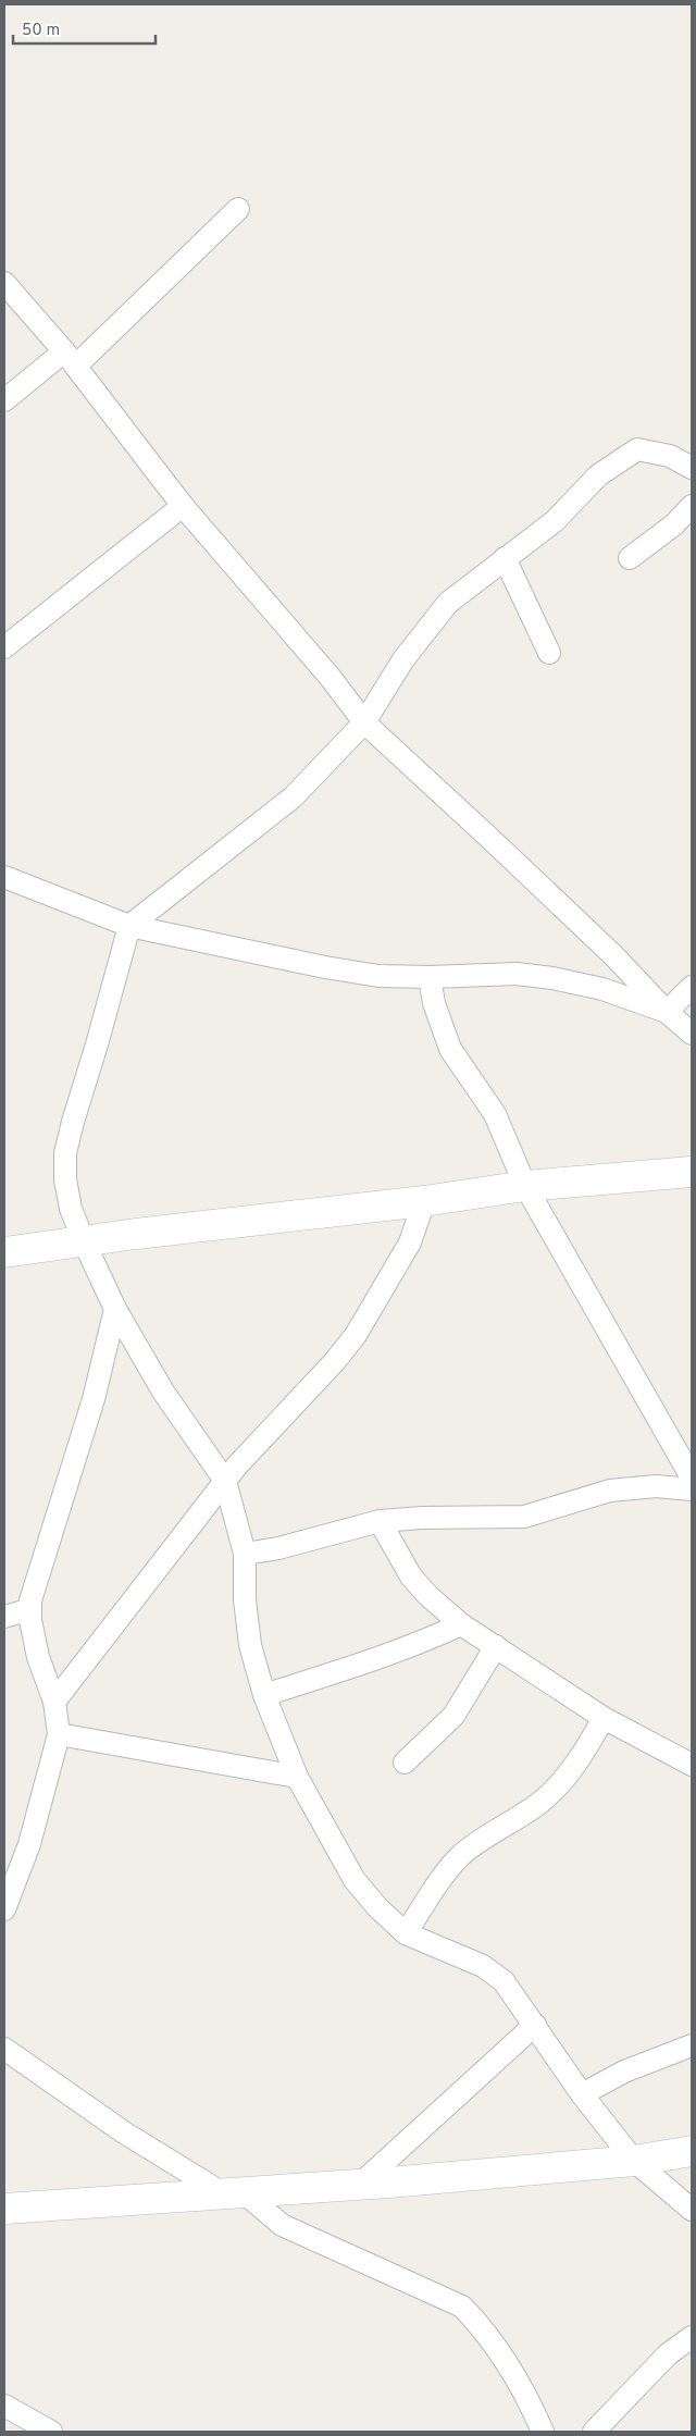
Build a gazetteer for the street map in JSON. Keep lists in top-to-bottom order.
{
  "scale_bar": "50 m"
}
